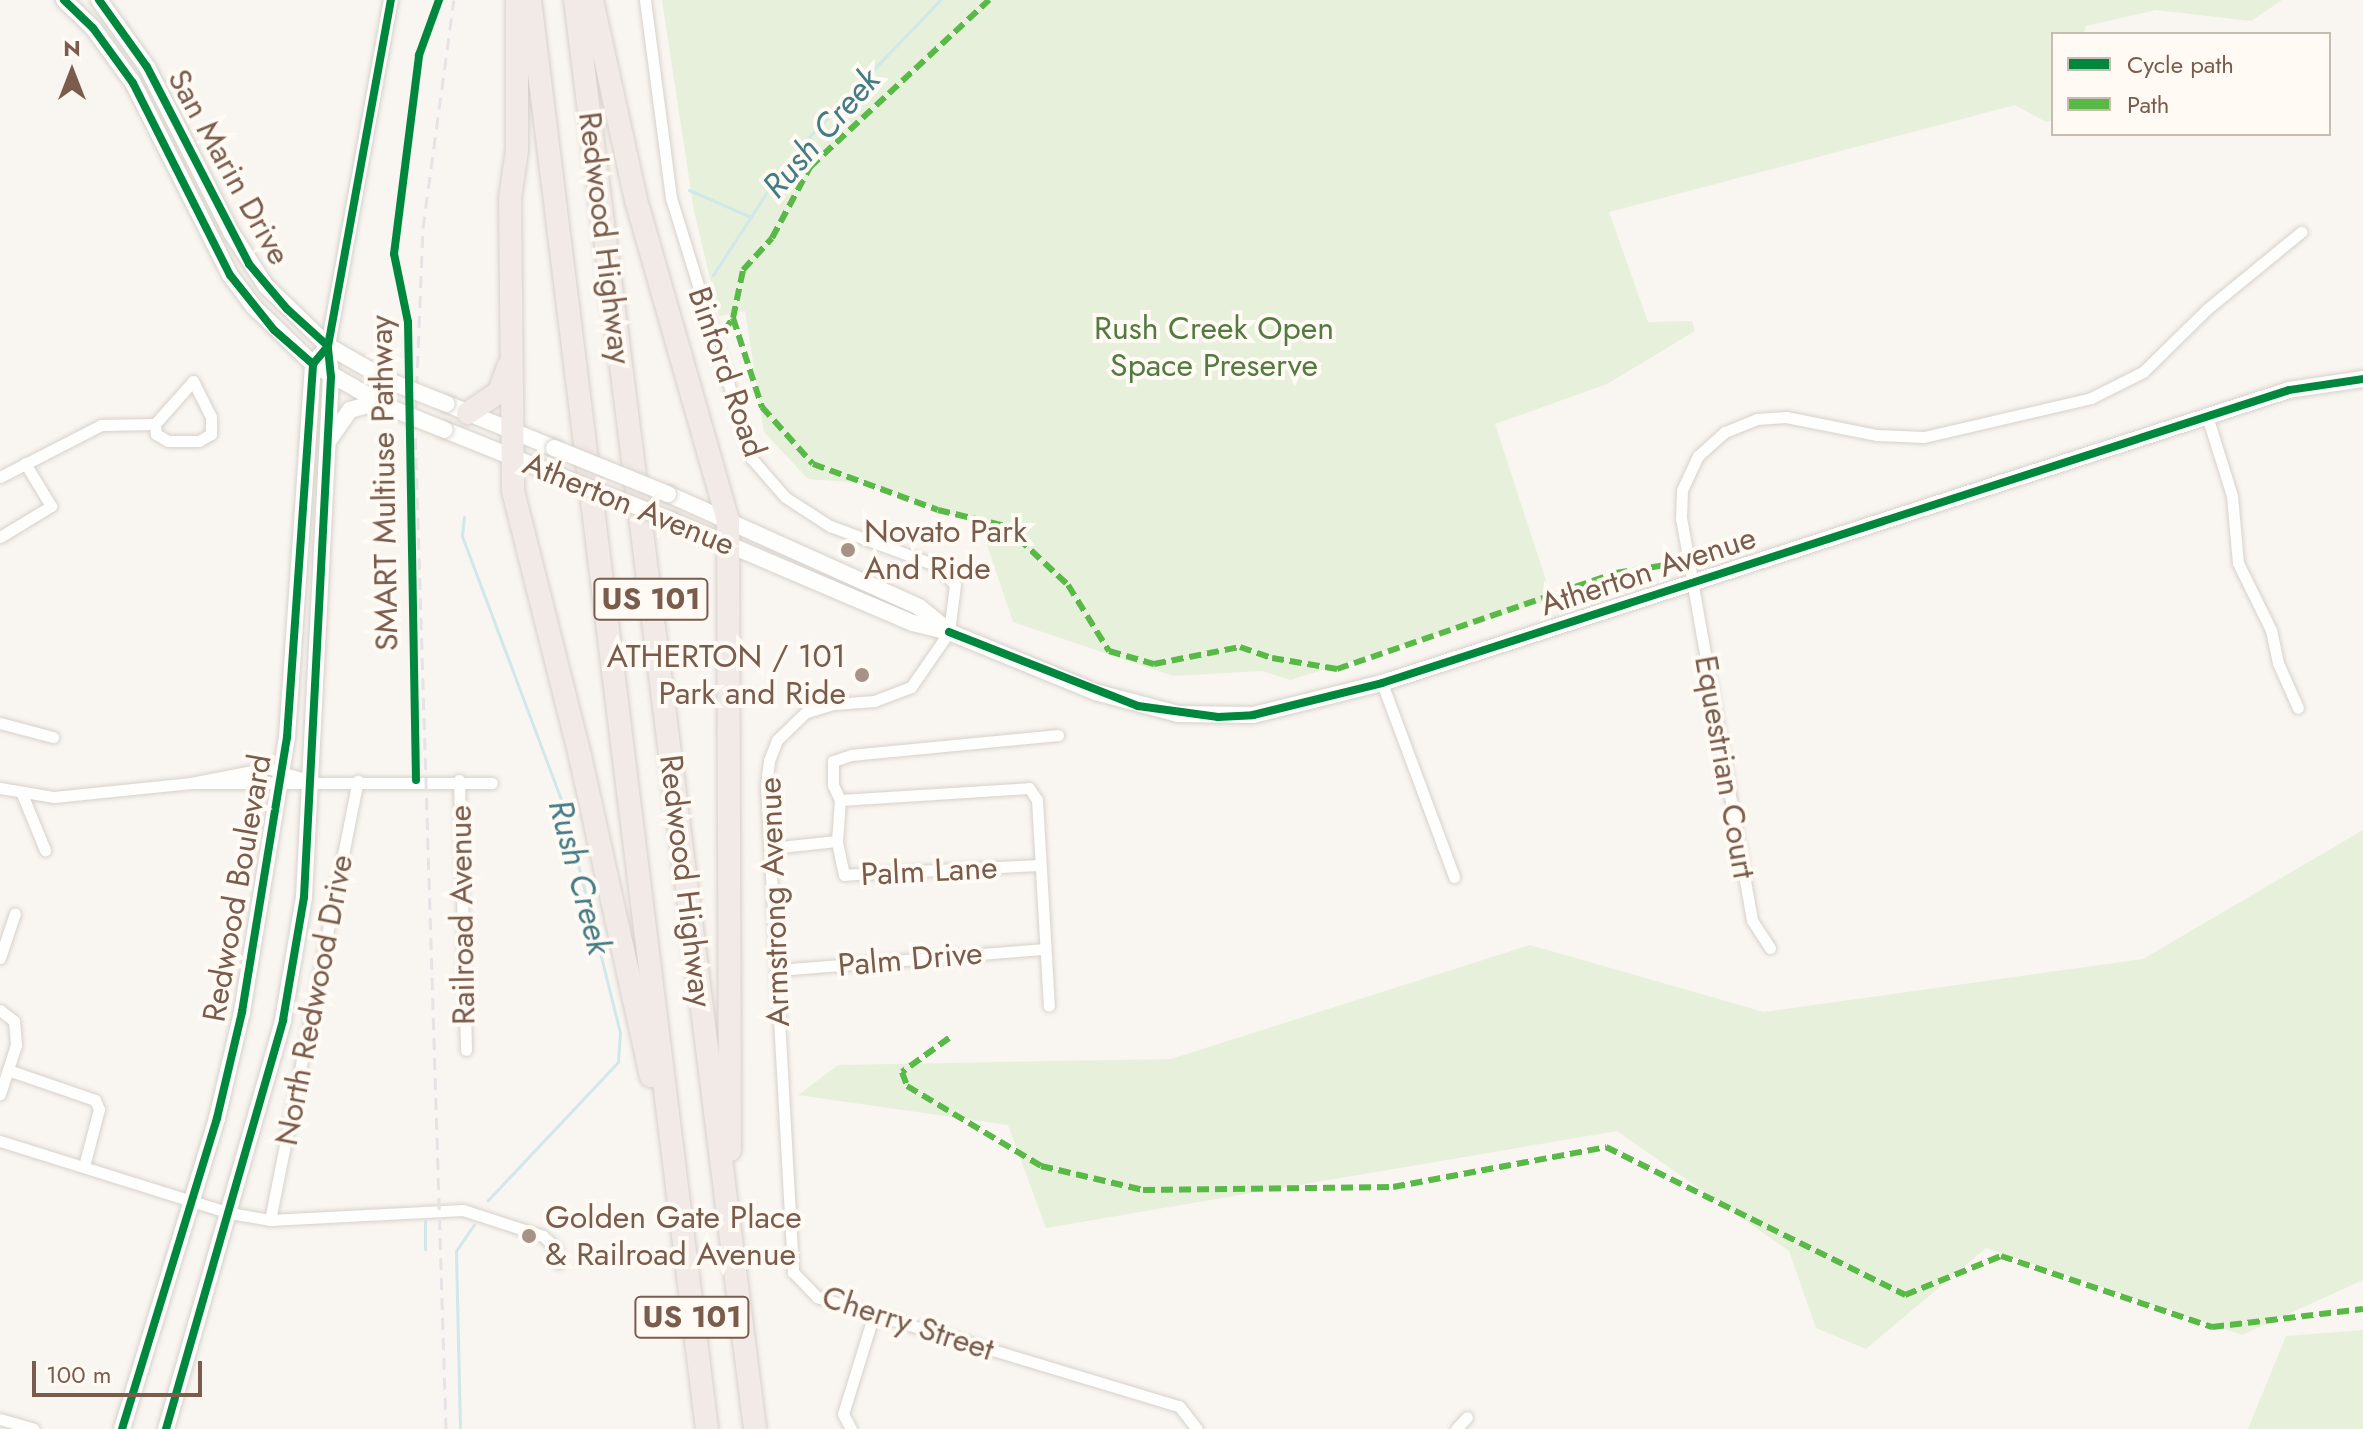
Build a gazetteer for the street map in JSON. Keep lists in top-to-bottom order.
{
  "streets": {
    "highway": ["Redwood Highway", "US 101"],
    "main road": ["San Marin Drive", "Atherton Avenue", "Redwood Boulevard"],
    "street": [
      "Binford Road",
      "Equestrian Court",
      "Palm Lane",
      "Armstrong Avenue",
      "Railroad Avenue",
      "Palm Drive",
      "North Redwood Drive",
      "Cherry Street"
    ],
    "cycle path": ["SMART Multiuse Pathway"]
  },
  "crossings": [
    ["San Marin Drive", "Atherton Avenue"],
    ["San Marin Drive", "Redwood Boulevard"],
    ["Binford Road", "Atherton Avenue"],
    ["Binford Road", "Armstrong Avenue"],
    ["Atherton Avenue", "Equestrian Court"],
    ["Atherton Avenue", "Redwood Boulevard"],
    ["Atherton Avenue", "Armstrong Avenue"],
    ["Armstrong Avenue", "Palm Drive"],
    ["Armstrong Avenue", "Cherry Street"]
  ],
  "water": ["Rush Creek"],
  "parks": ["Rush Creek Open Space Preserve"],
  "places": ["Novato Park And Ride", "ATHERTON / 101 Park and Ride", "Golden Gate Place & Railroad Avenue"],
  "legend": ["Cycle path", "Path"],
  "scale_bar": "100 m",
  "north": "top"
}
